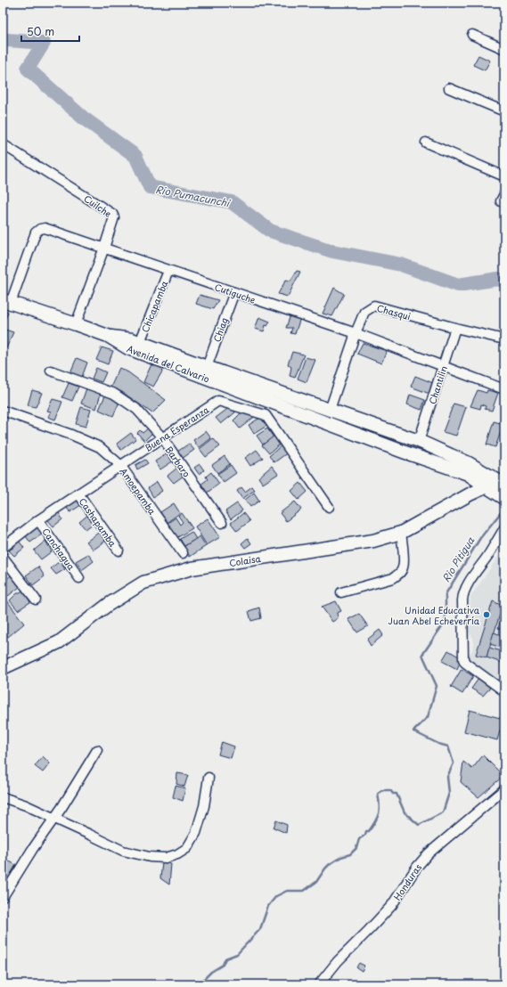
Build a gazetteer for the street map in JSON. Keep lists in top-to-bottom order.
{
  "streets": {
    "street": [
      "Cuilche",
      "Cutiguche",
      "Chicapamba",
      "Chasqui",
      "Chiag",
      "Avenida del Calvario",
      "Chantilin",
      "Buena Esperanza",
      "Barbaro",
      "Amoepamba",
      "Cashapamba",
      "Canchagua",
      "Colaisa",
      "Honduras"
    ]
  },
  "crossings": [
    ["Cuilche", "Cutiguche"],
    ["Cutiguche", "Chicapamba"],
    ["Cutiguche", "Chasqui"],
    ["Cutiguche", "Chiag"],
    ["Cutiguche", "Chantilin"],
    ["Chicapamba", "Avenida del Calvario"],
    ["Chasqui", "Avenida del Calvario"],
    ["Chasqui", "Chantilin"],
    ["Chiag", "Avenida del Calvario"],
    ["Avenida del Calvario", "Chantilin"],
    ["Avenida del Calvario", "Colaisa"],
    ["Buena Esperanza", "Barbaro"],
    ["Buena Esperanza", "Amoepamba"],
    ["Buena Esperanza", "Cashapamba"],
    ["Buena Esperanza", "Canchagua"]
  ],
  "water": ["Rio Pumacunchi", "Rio Pitigua"],
  "places": ["Unidad Educativa Juan Abel Echeverría"],
  "scale_bar": "50 m"
}
